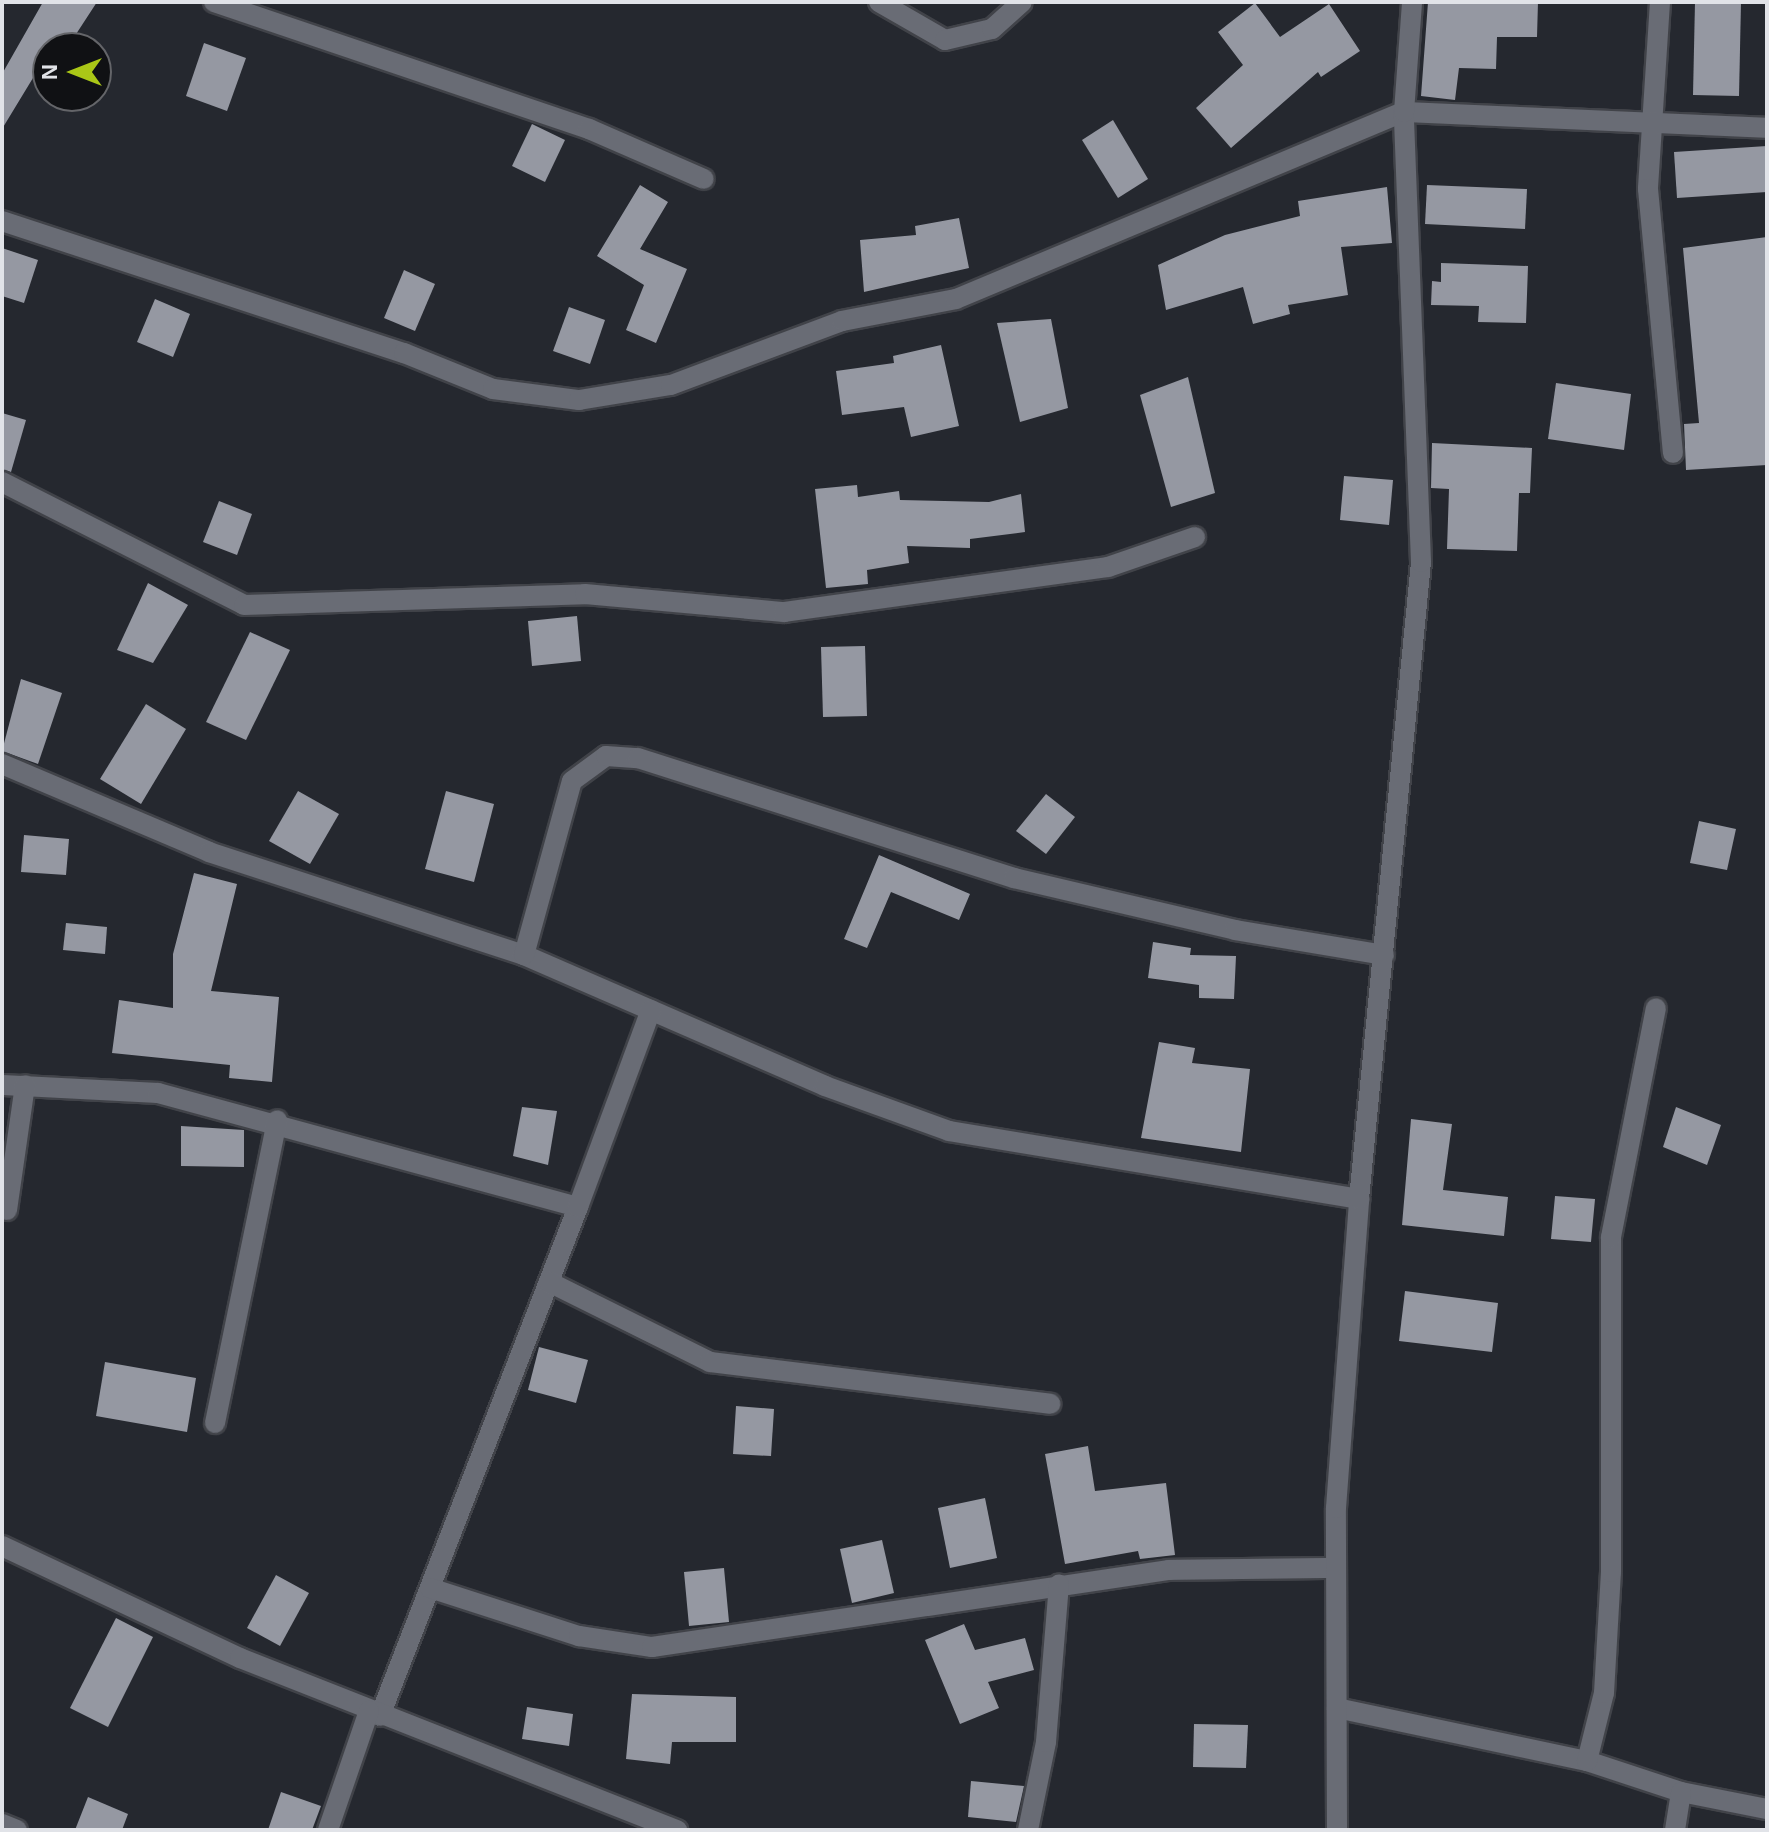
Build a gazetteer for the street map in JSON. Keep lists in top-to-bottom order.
{
  "north": "left"
}
